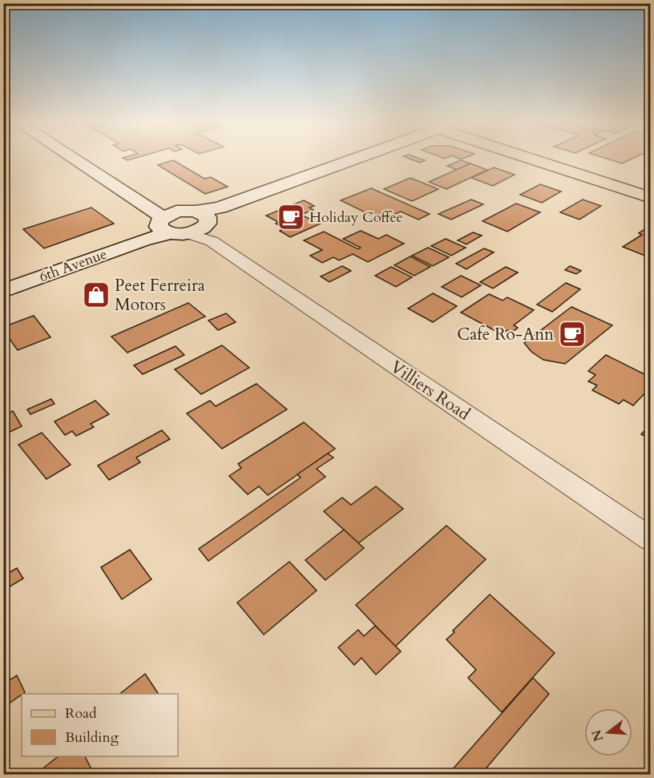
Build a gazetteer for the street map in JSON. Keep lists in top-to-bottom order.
{
  "streets": {
    "street": ["6th Avenue", "Villiers Road"]
  },
  "crossings": [
    ["6th Avenue", "Villiers Road"]
  ],
  "places": {
    "cafe": ["Holiday Coffee", "Cafe Ro-Ann"],
    "shop": ["Peet Ferreira Motors"]
  },
  "legend": ["Road", "Building"],
  "north": "left"
}
